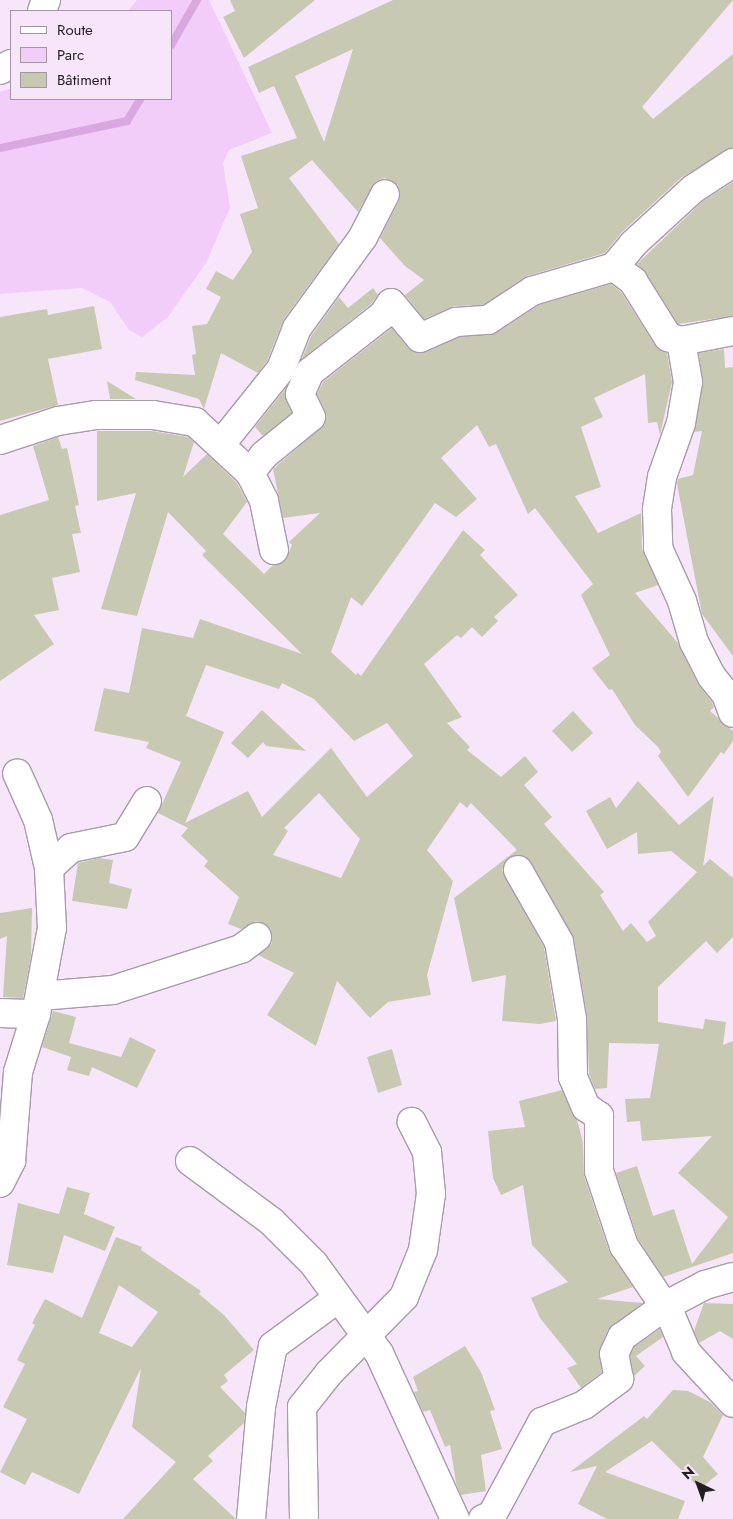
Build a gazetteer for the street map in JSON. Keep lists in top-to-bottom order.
{
  "legend": ["Route", "Parc", "Bâtiment"],
  "north": "top left"
}
